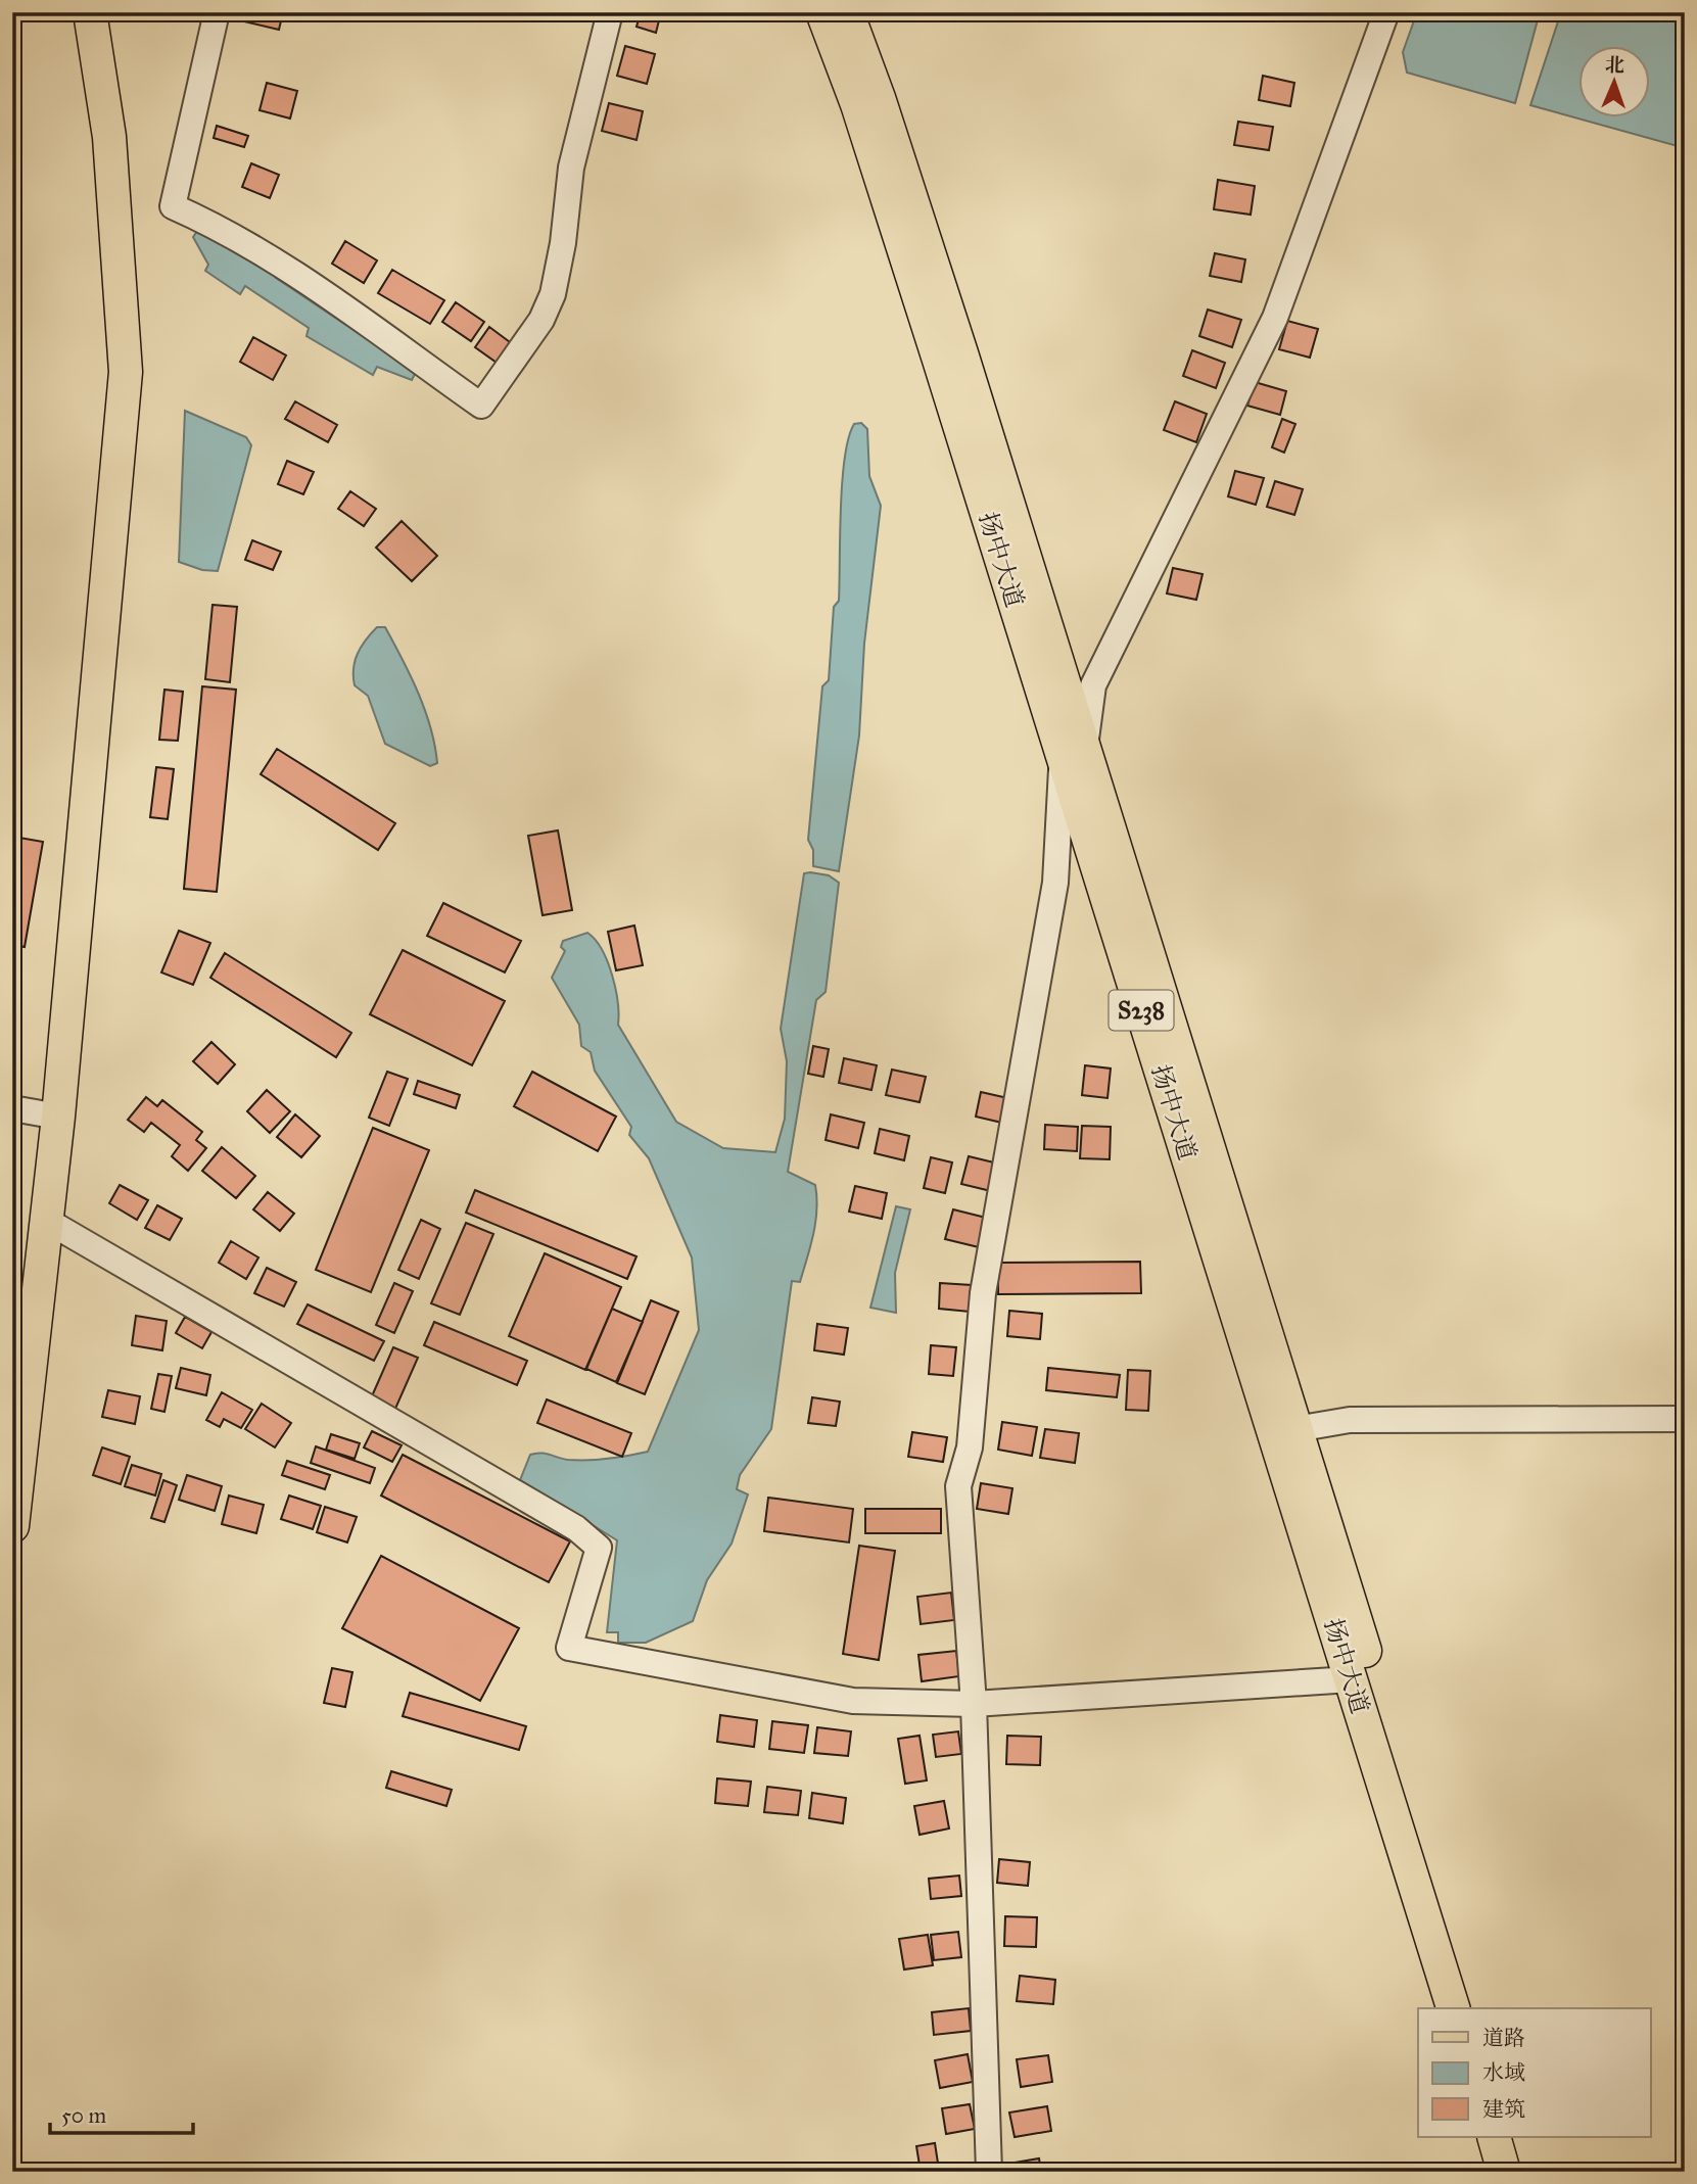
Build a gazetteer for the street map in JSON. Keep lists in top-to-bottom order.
{
  "streets": {
    "main road": ["扬中大道", "S238"]
  },
  "legend": ["道路", "水域", "建筑"],
  "scale_bar": "50 m",
  "north": "top"
}
